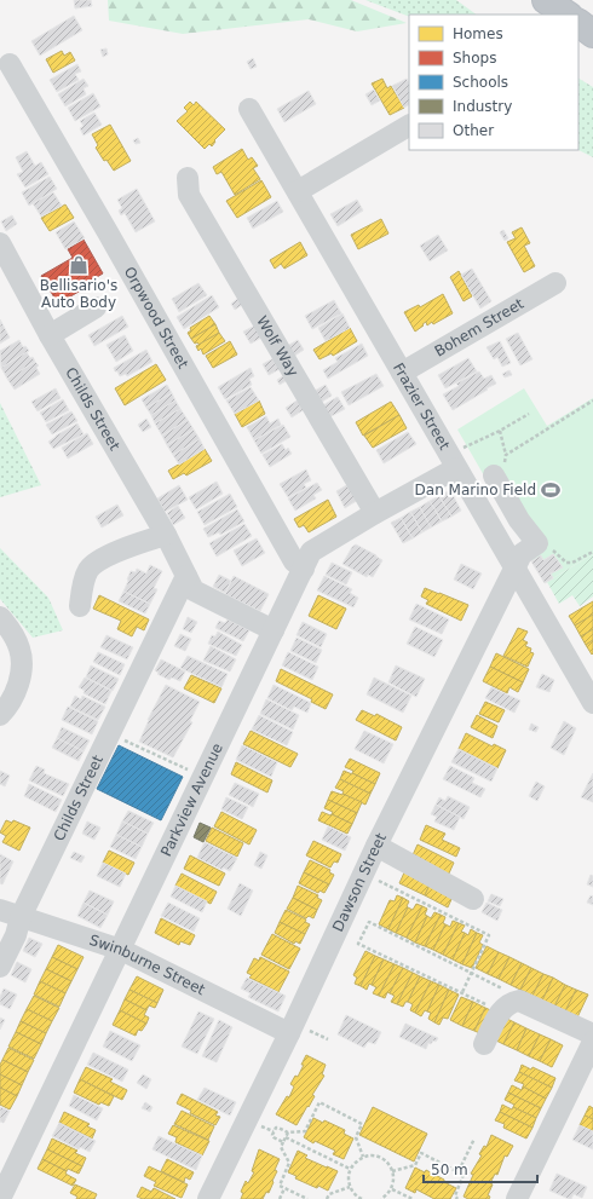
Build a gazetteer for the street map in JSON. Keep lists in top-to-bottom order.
{
  "streets": {
    "street": [
      "Orpwood Street",
      "Bohem Street",
      "Wolf Way",
      "Frazier Street",
      "Childs Street",
      "Parkview Avenue",
      "Dawson Street",
      "Swinburne Street"
    ]
  },
  "crossings": [
    ["Orpwood Street", "Parkview Avenue"],
    ["Bohem Street", "Frazier Street"],
    ["Wolf Way", "Parkview Avenue"],
    ["Frazier Street", "Parkview Avenue"],
    ["Frazier Street", "Dawson Street"],
    ["Childs Street", "Parkview Avenue"],
    ["Childs Street", "Swinburne Street"],
    ["Parkview Avenue", "Swinburne Street"],
    ["Dawson Street", "Swinburne Street"]
  ],
  "places": {
    "shop": ["Bellisario's Auto Body"],
    "sports": ["Dan Marino Field"]
  },
  "legend": [
    "Homes",
    "Shops",
    "Schools",
    "Industry",
    "Other"
  ],
  "scale_bar": "50 m"
}
